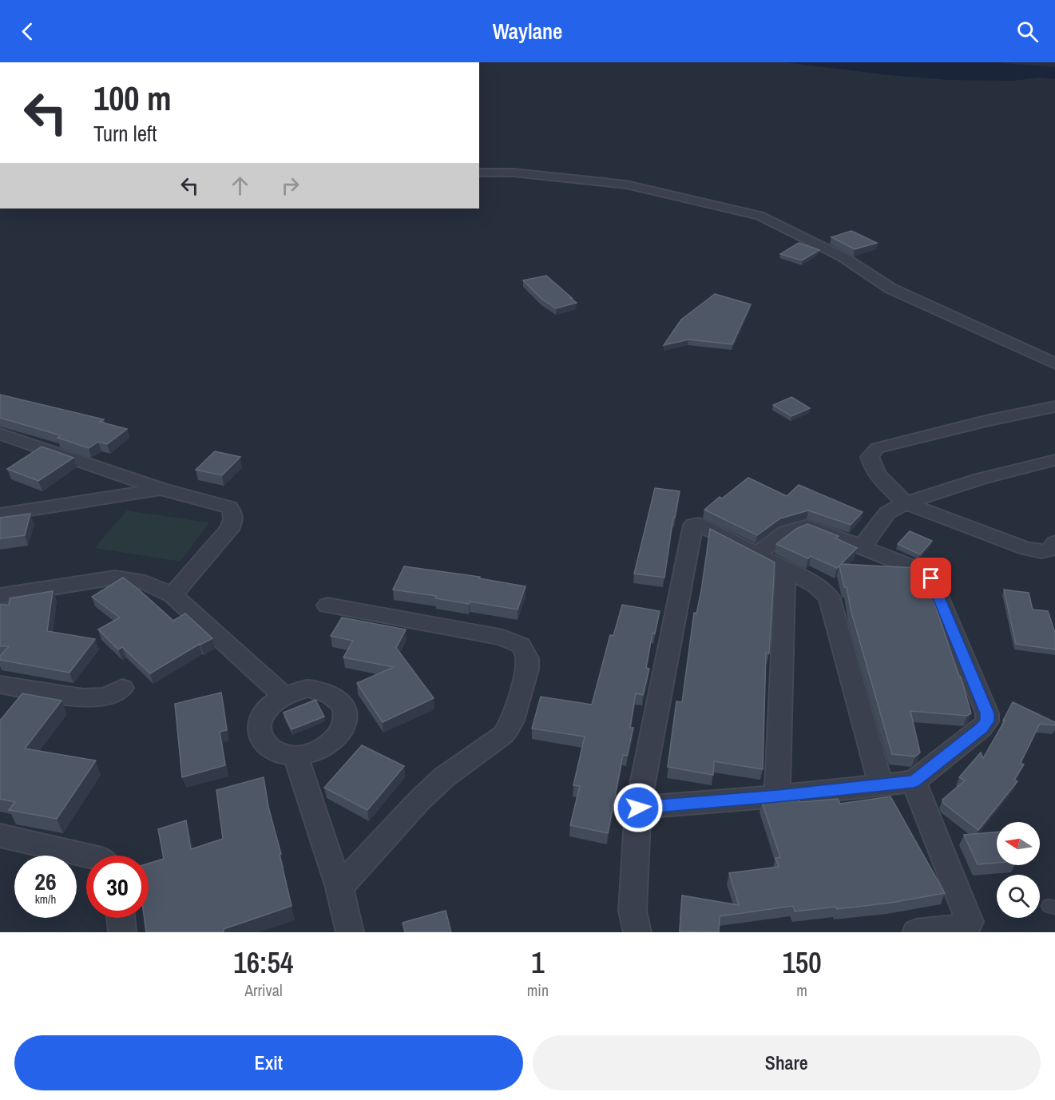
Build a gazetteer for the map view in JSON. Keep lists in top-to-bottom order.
{
  "north": "left",
  "page": {
    "header": "Waylane",
    "turn": ["100 m", "Turn left"],
    "speed": "26 km/h",
    "limit": "30",
    "eta": [
      "16:54",
      "Arrival",
      "1",
      "min",
      "150",
      "m"
    ],
    "buttons": ["Exit", "Share"]
  }
}
